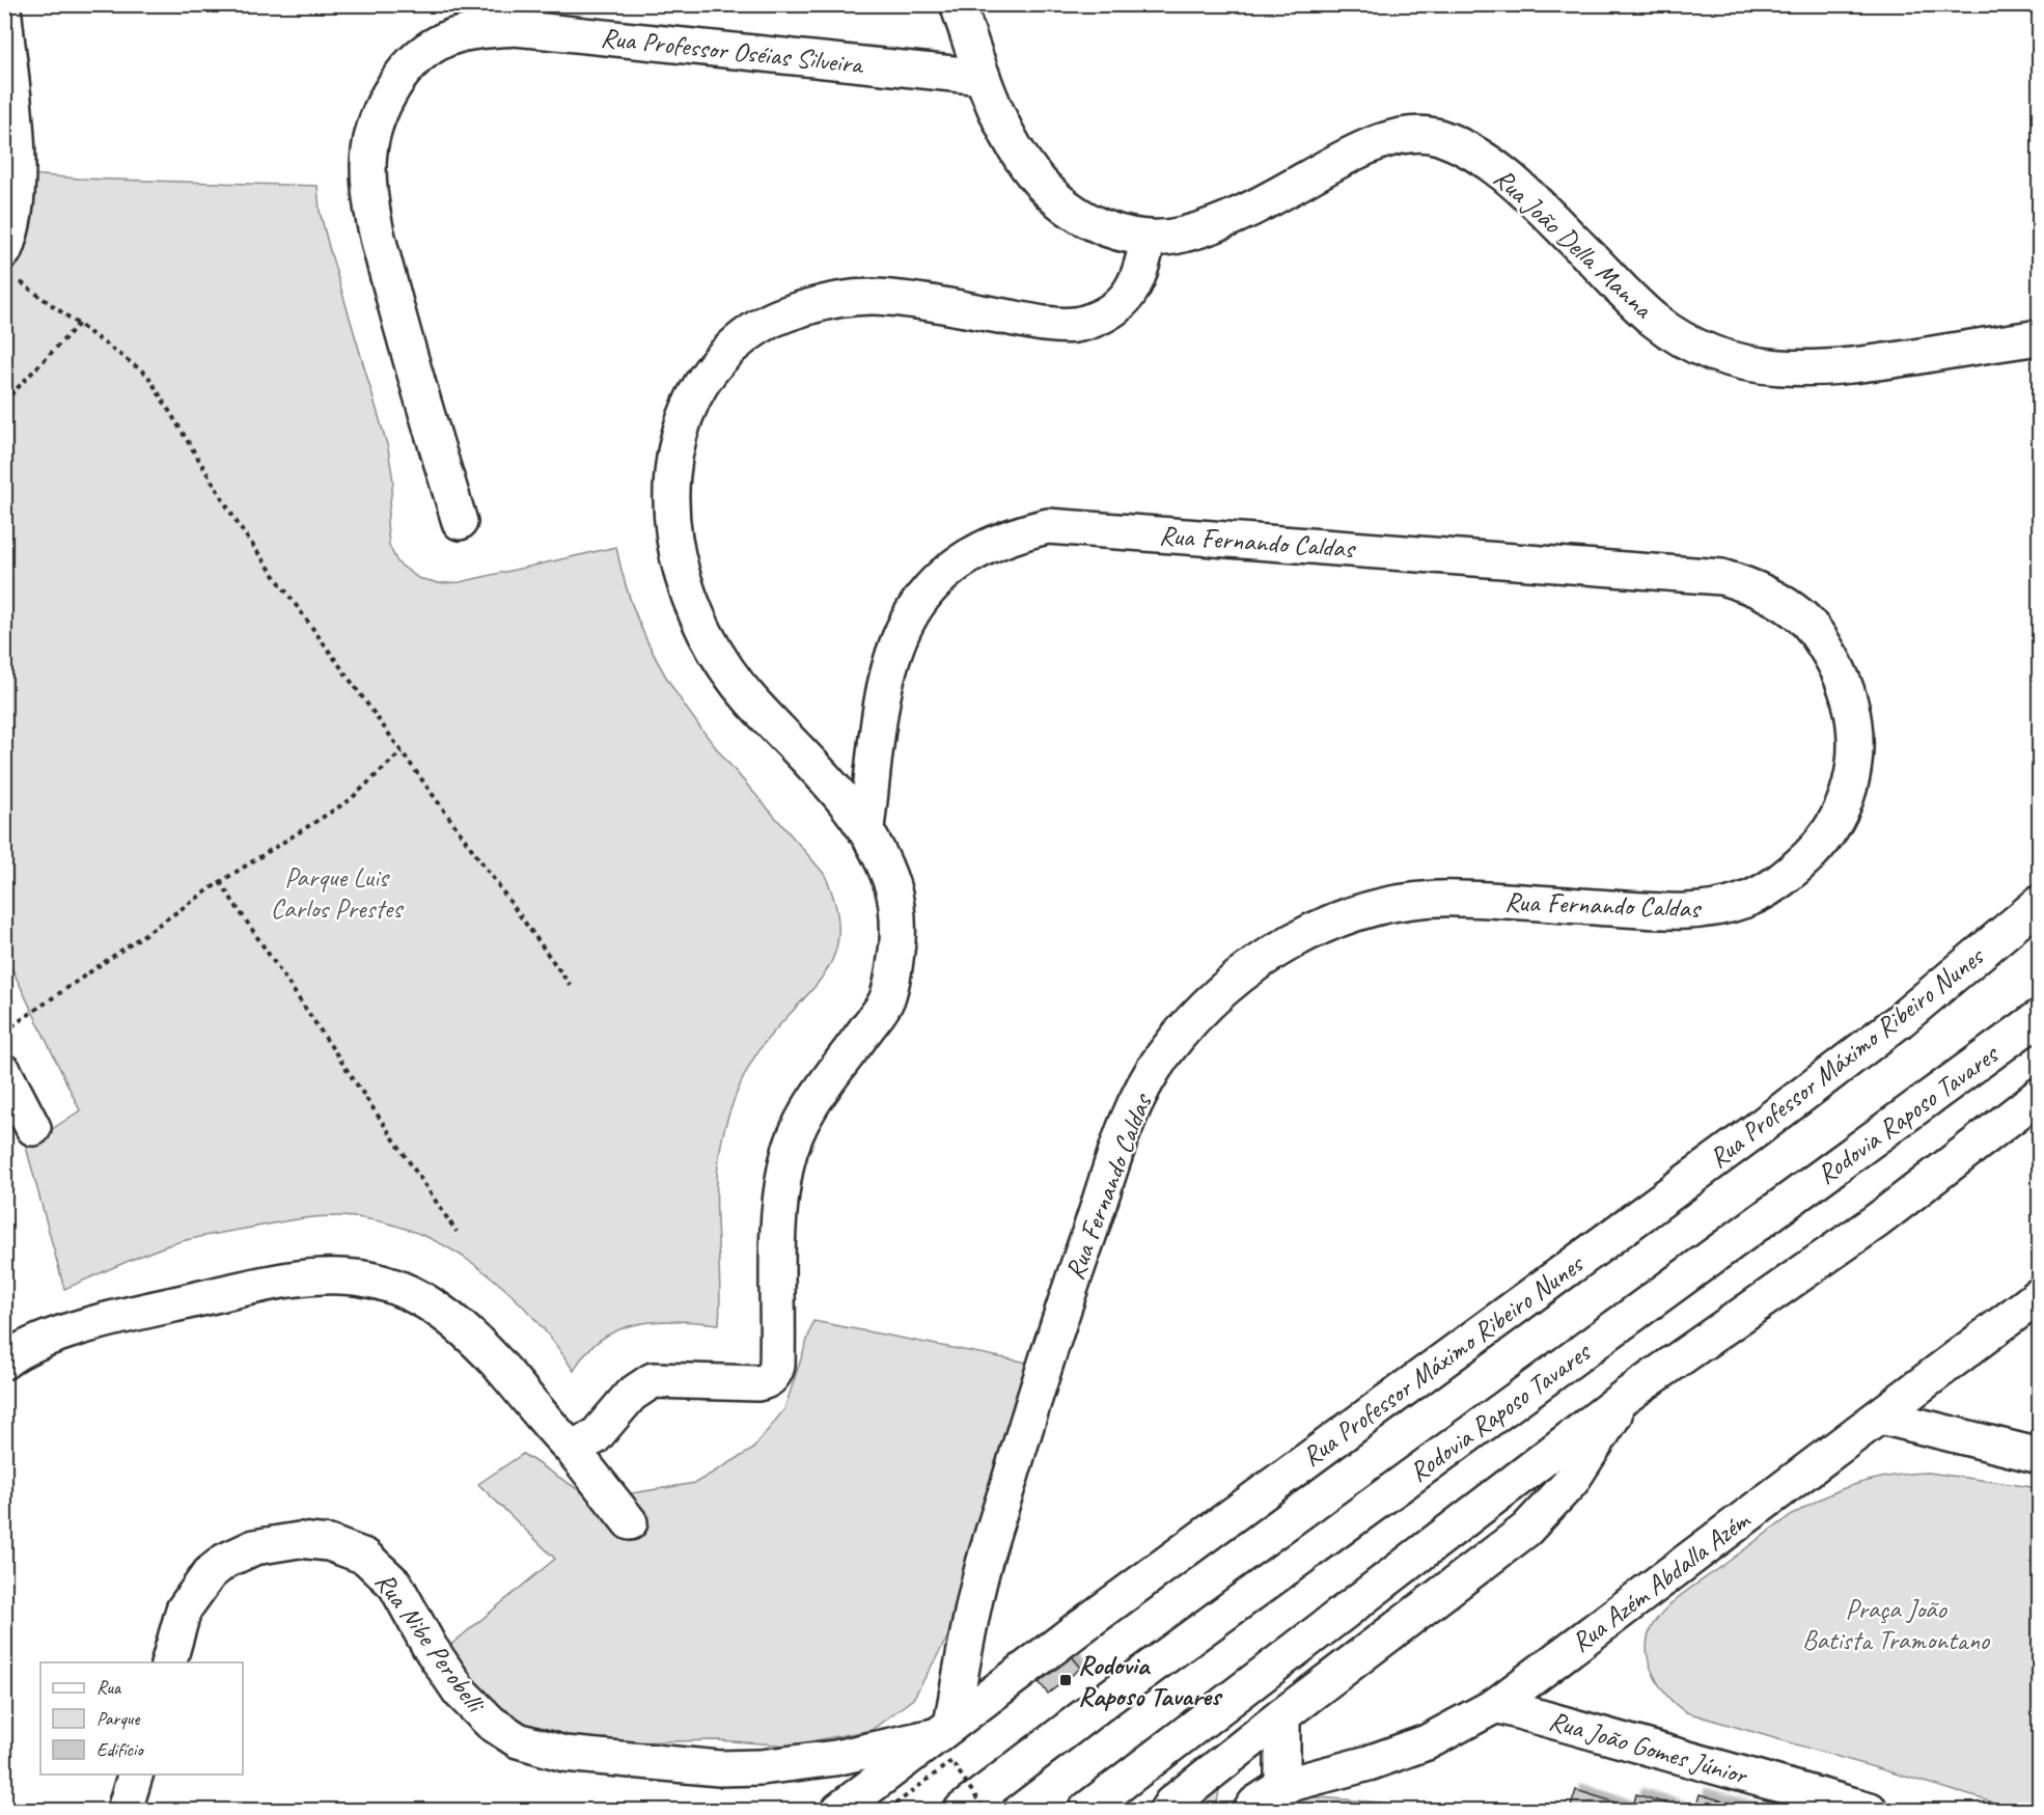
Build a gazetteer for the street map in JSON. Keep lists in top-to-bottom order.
{
  "streets": {
    "main road": [
      "Rua Professor Oséias Silveira",
      "Rua João Della Manna",
      "Rua Fernando Caldas",
      "Rua Professor Máximo Ribeiro Nunes",
      "Rodovia Raposo Tavares",
      "Rua Azém Abdalla Azém",
      "Rua Nibe Perobelli",
      "Rua João Gomes Júnior"
    ]
  },
  "crossings": [
    ["Rua Professor Oséias Silveira", "Rua João Della Manna"],
    ["Rua Fernando Caldas", "Rua Professor Máximo Ribeiro Nunes"],
    ["Rua Fernando Caldas", "Rua Nibe Perobelli"],
    ["Rua Professor Máximo Ribeiro Nunes", "Rua Nibe Perobelli"],
    ["Rua Azém Abdalla Azém", "Rua João Gomes Júnior"]
  ],
  "parks": ["Parque Luis Carlos Prestes", "Praça João Batista Tramontano"],
  "places": {
    "transit": ["Rodovia Raposo Tavares"]
  },
  "legend": ["Rua", "Parque", "Edifício"]
}
